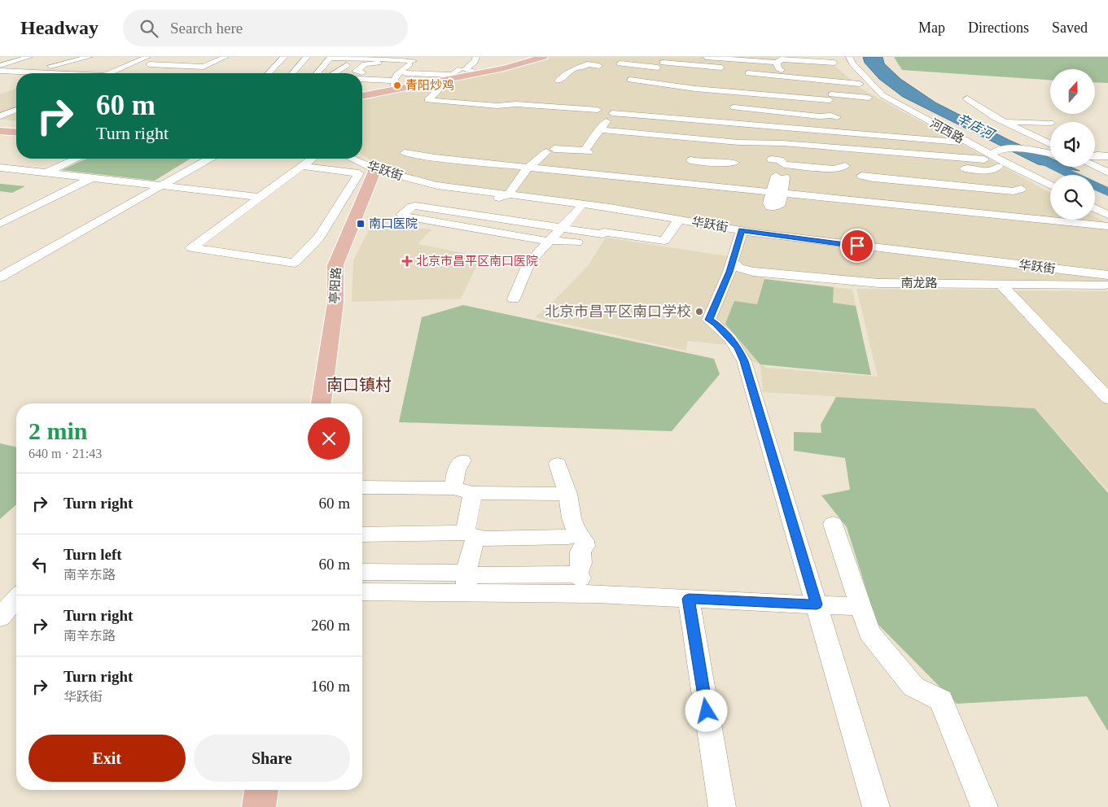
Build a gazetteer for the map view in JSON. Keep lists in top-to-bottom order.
{
  "streets": {
    "main road": ["亭阳路"],
    "street": ["河西路", "华跃街", "南龙路"]
  },
  "crossings": [
    ["华跃街", "亭阳路"]
  ],
  "districts": ["南口镇村"],
  "water": ["辛店河"],
  "places": {
    "other": ["青阳炒鸡", "北京市昌平区南口学校"],
    "transit": ["南口医院"],
    "health": ["北京市昌平区南口医院"]
  },
  "north": "top",
  "page": {
    "header": "Headway",
    "search": "Search here",
    "nav": ["Map", "Directions", "Saved"],
    "turn": ["60 m", "Turn right"],
    "heading": ["2 min", "640 m · 21:43"],
    "list": [
      {
        "name": "Turn right",
        "value": "60 m"
      },
      {
        "name": "Turn left",
        "note": "南辛东路",
        "value": "60 m"
      },
      {
        "name": "Turn right",
        "note": "南辛东路",
        "value": "260 m"
      },
      {
        "name": "Turn right",
        "note": "华跃街",
        "value": "160 m"
      }
    ],
    "buttons": ["Exit", "Share"]
  }
}
